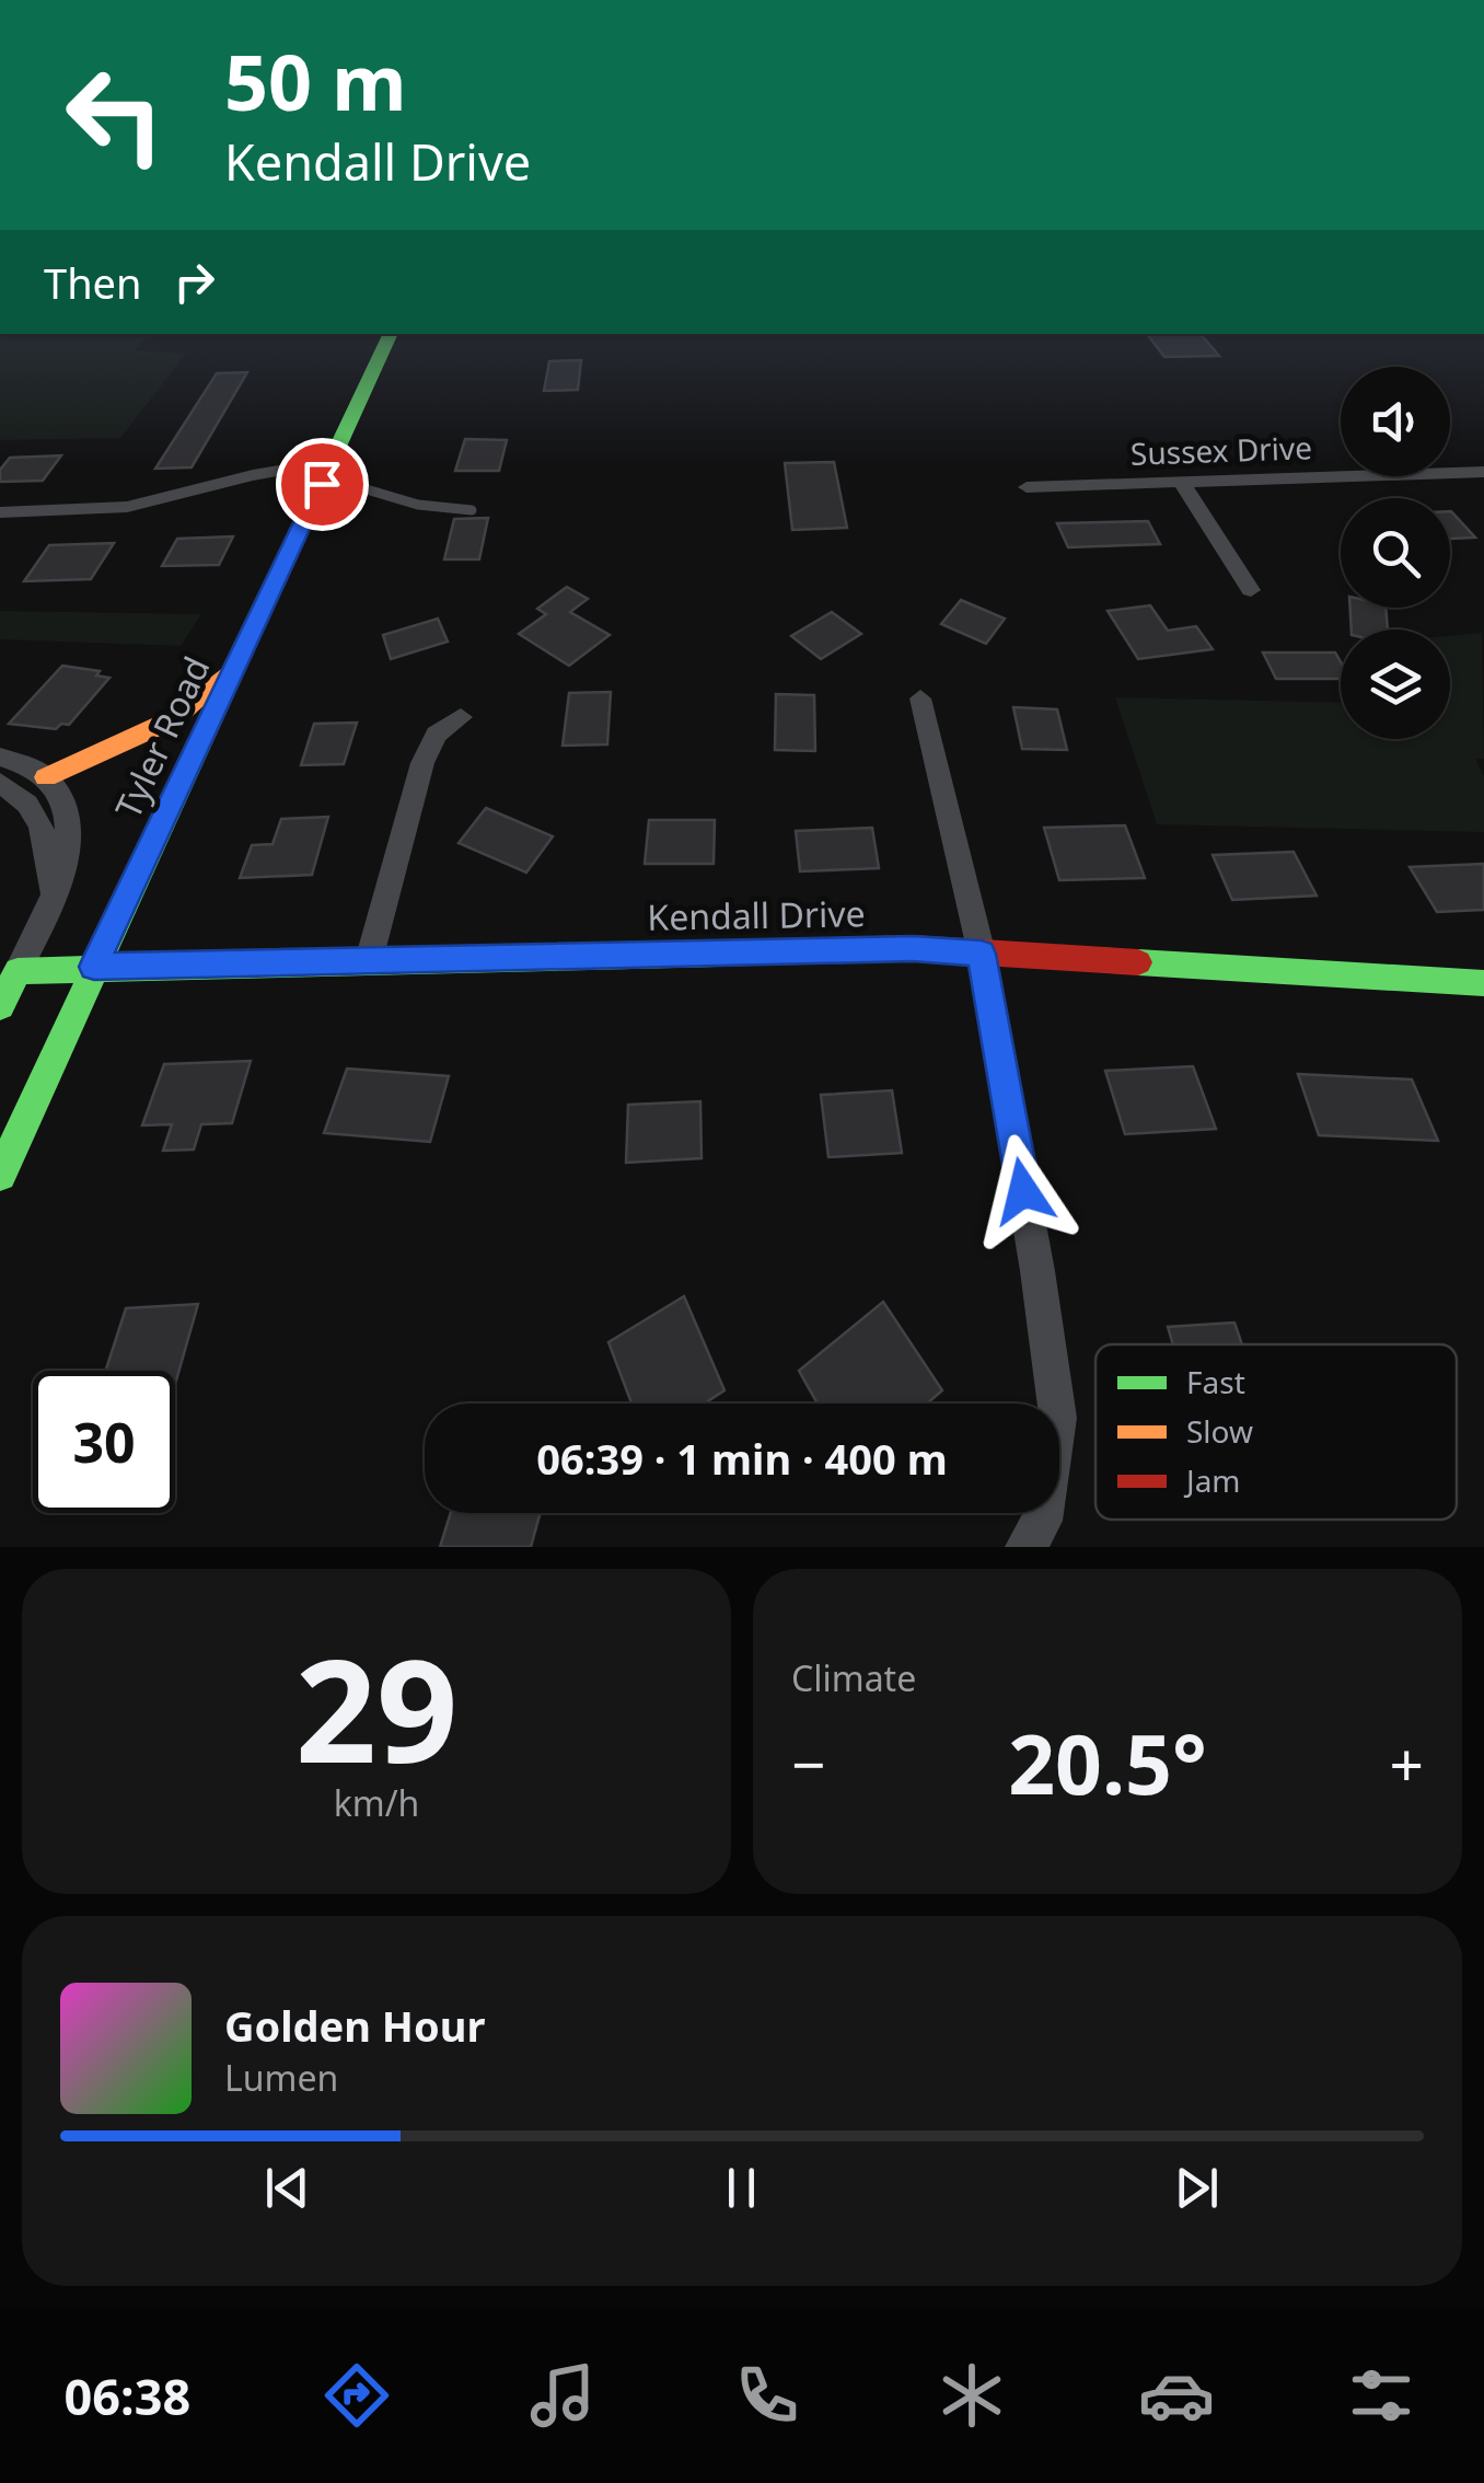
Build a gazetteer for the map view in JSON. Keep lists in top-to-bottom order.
{
  "streets": {
    "street": ["Sussex Drive", "Tyler Road", "Kendall Drive"]
  },
  "crossings": [
    ["Tyler Road", "Kendall Drive"]
  ],
  "legend": ["Fast", "Slow", "Jam"],
  "page": {
    "turn": ["50 m", "Kendall Drive"],
    "then": "Then",
    "limit": "30",
    "trip": "06:39 · 1 min · 400 m",
    "tile": [
      ["29", "km/h"],
      "Climate"
    ],
    "heat": ["−", "20.5°", "+"],
    "song": ["Golden Hour", "Lumen"],
    "tabs": "06:38"
  }
}
